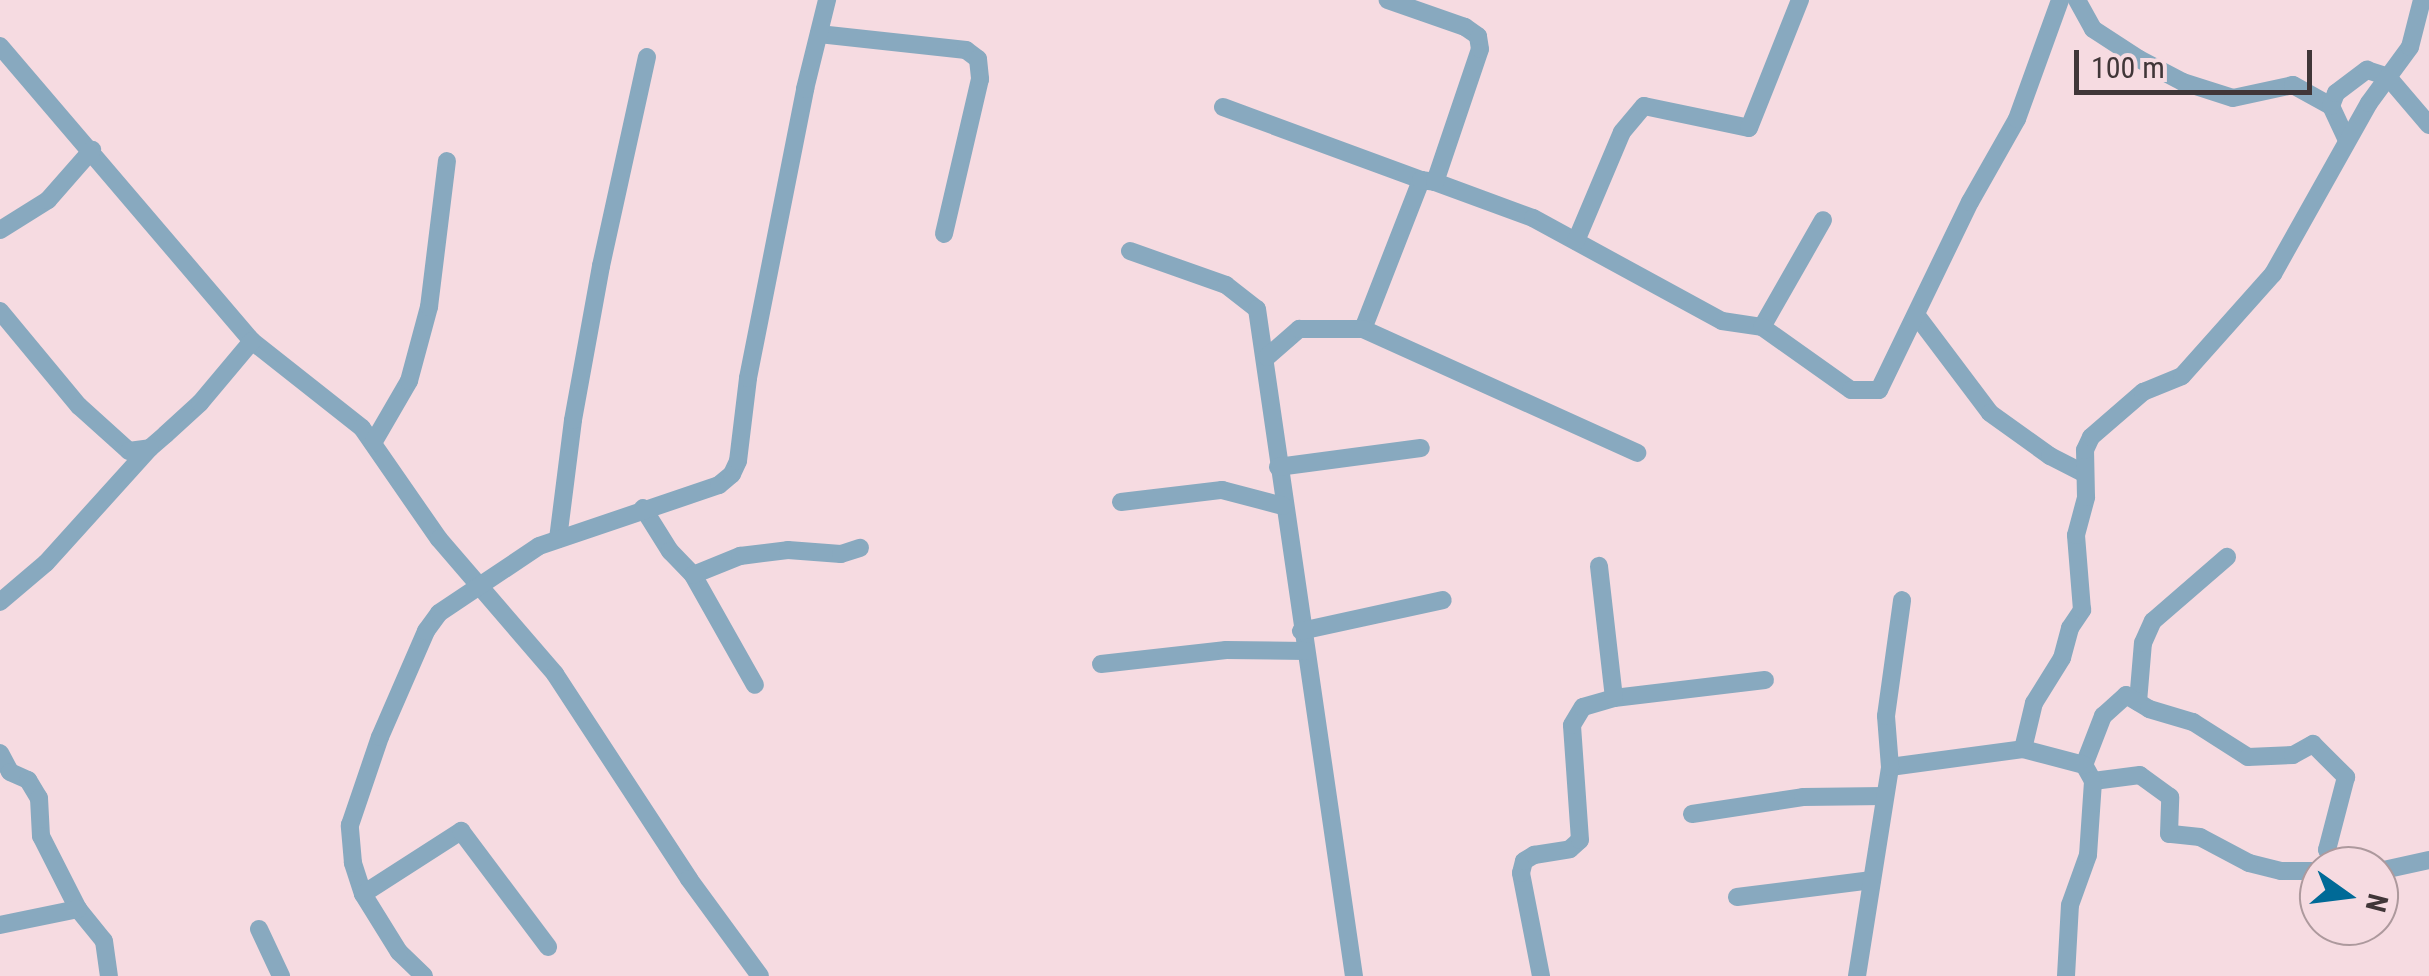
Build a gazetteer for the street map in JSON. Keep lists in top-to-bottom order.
{
  "scale_bar": "100 m",
  "north": "right"
}
